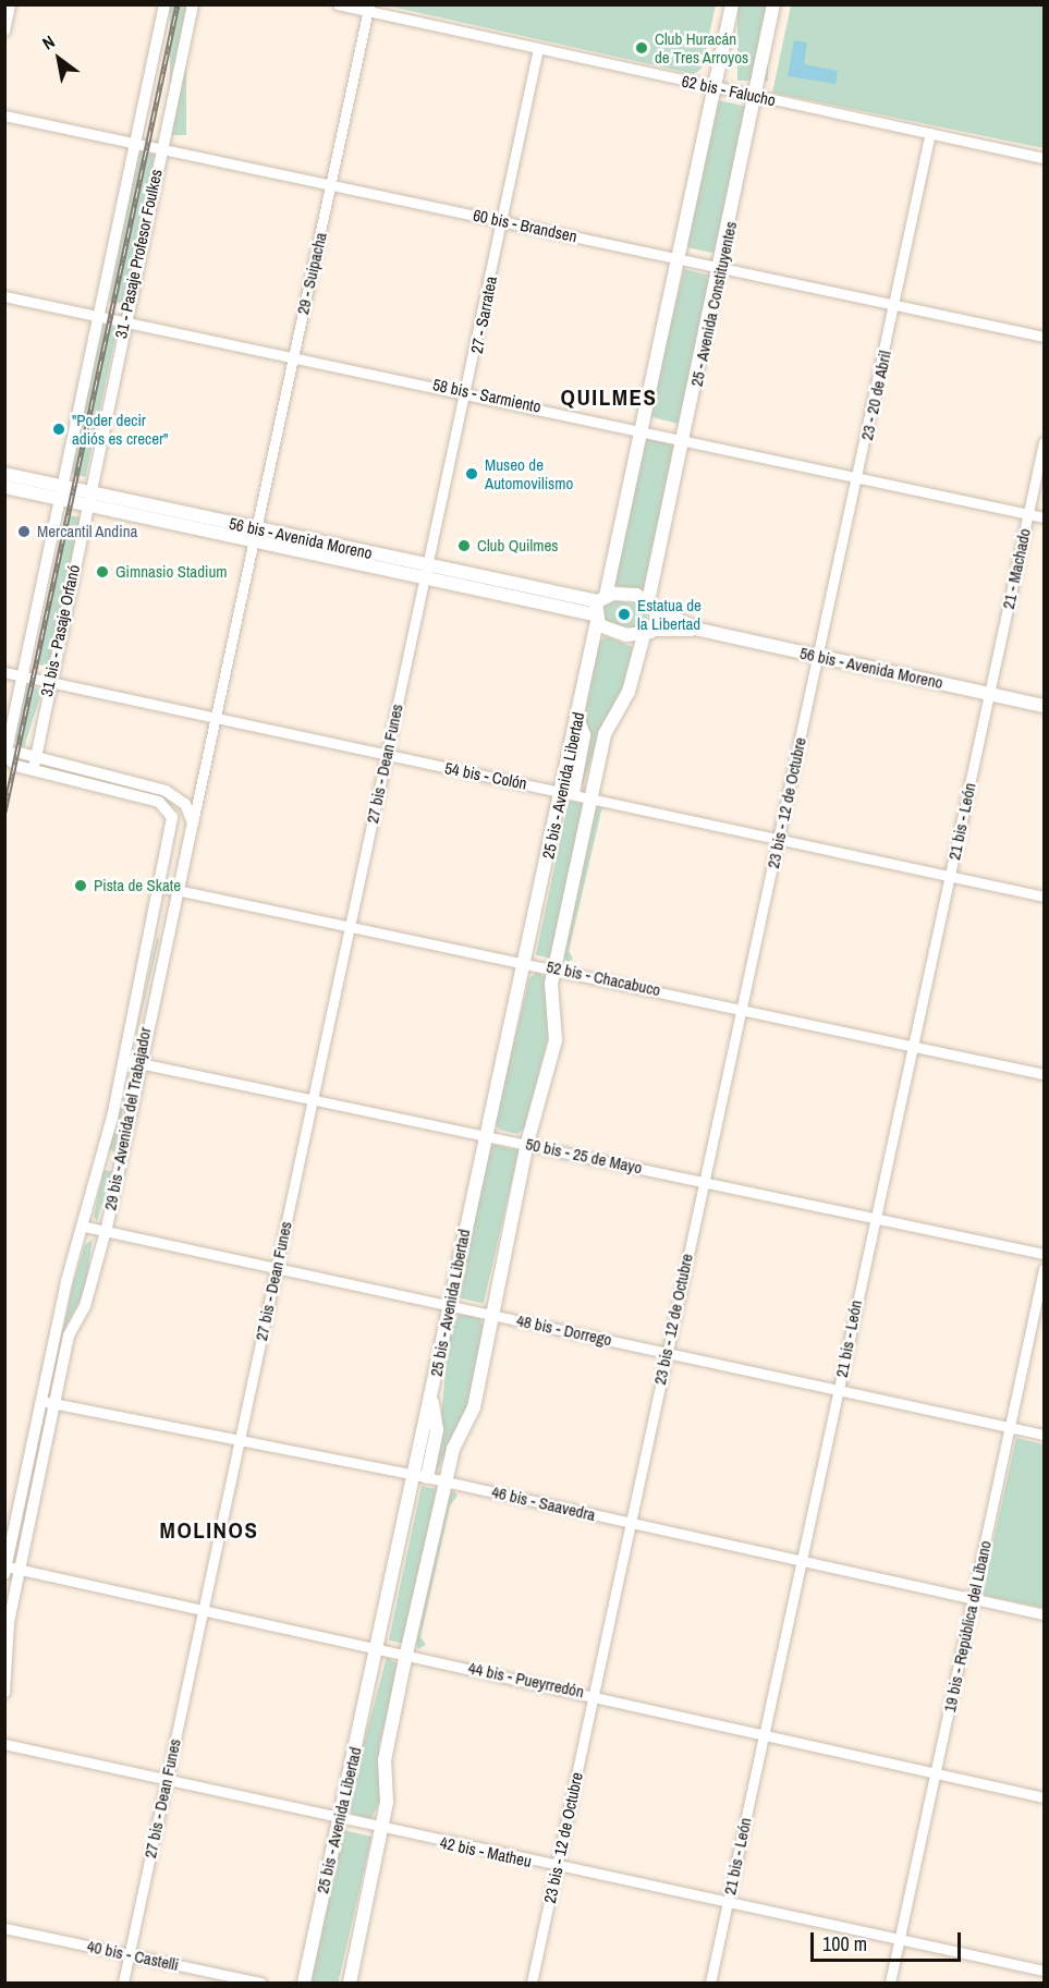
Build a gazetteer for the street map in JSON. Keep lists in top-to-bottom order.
{
  "streets": {
    "main road": ["25 - Avenida Constituyentes", "56 bis - Avenida Moreno", "25 bis - Avenida Libertad"],
    "street": [
      "62 bis - Falucho",
      "60 bis - Brandsen",
      "31 - Pasaje Profesor Foulkes",
      "29 - Suipacha",
      "27 - Sarratea",
      "58 bis - Sarmiento",
      "23 - 20 de Abril",
      "21 - Machado",
      "31 bis - Pasaje Orfanó",
      "27 bis - Dean Funes",
      "54 bis - Colón",
      "23 bis - 12 de Octubre",
      "21 bis - León",
      "52 bis - Chacabuco",
      "29 bis - Avenida del Trabajador",
      "50 bis - 25 de Mayo",
      "48 bis - Dorrego",
      "46 bis - Saavedra",
      "19 bis - República del Líbano",
      "44 bis - Pueyrredón",
      "42 bis - Matheu",
      "40 bis - Castelli"
    ]
  },
  "crossings": [
    ["62 bis - Falucho", "29 - Suipacha"],
    ["62 bis - Falucho", "25 - Avenida Constituyentes"],
    ["62 bis - Falucho", "27 - Sarratea"],
    ["62 bis - Falucho", "23 - 20 de Abril"],
    ["60 bis - Brandsen", "31 - Pasaje Profesor Foulkes"],
    ["60 bis - Brandsen", "29 - Suipacha"],
    ["60 bis - Brandsen", "25 - Avenida Constituyentes"],
    ["60 bis - Brandsen", "27 - Sarratea"],
    ["60 bis - Brandsen", "23 - 20 de Abril"],
    ["31 - Pasaje Profesor Foulkes", "58 bis - Sarmiento"],
    ["31 - Pasaje Profesor Foulkes", "56 bis - Avenida Moreno"],
    ["31 - Pasaje Profesor Foulkes", "31 bis - Pasaje Orfanó"],
    ["29 - Suipacha", "58 bis - Sarmiento"],
    ["29 - Suipacha", "56 bis - Avenida Moreno"],
    ["29 - Suipacha", "29 bis - Avenida del Trabajador"],
    ["25 - Avenida Constituyentes", "58 bis - Sarmiento"],
    ["25 - Avenida Constituyentes", "56 bis - Avenida Moreno"],
    ["25 - Avenida Constituyentes", "25 bis - Avenida Libertad"],
    ["27 - Sarratea", "58 bis - Sarmiento"],
    ["27 - Sarratea", "56 bis - Avenida Moreno"],
    ["27 - Sarratea", "27 bis - Dean Funes"],
    ["58 bis - Sarmiento", "23 - 20 de Abril"],
    ["58 bis - Sarmiento", "21 - Machado"],
    ["23 - 20 de Abril", "56 bis - Avenida Moreno"],
    ["23 - 20 de Abril", "23 bis - 12 de Octubre"],
    ["56 bis - Avenida Moreno", "21 - Machado"],
    ["56 bis - Avenida Moreno", "31 bis - Pasaje Orfanó"],
    ["56 bis - Avenida Moreno", "27 bis - Dean Funes"],
    ["56 bis - Avenida Moreno", "25 bis - Avenida Libertad"],
    ["56 bis - Avenida Moreno", "23 bis - 12 de Octubre"],
    ["56 bis - Avenida Moreno", "21 bis - León"],
    ["56 bis - Avenida Moreno", "29 bis - Avenida del Trabajador"],
    ["21 - Machado", "21 bis - León"],
    ["31 bis - Pasaje Orfanó", "54 bis - Colón"],
    ["31 bis - Pasaje Orfanó", "29 bis - Avenida del Trabajador"],
    ["27 bis - Dean Funes", "54 bis - Colón"],
    ["27 bis - Dean Funes", "52 bis - Chacabuco"],
    ["27 bis - Dean Funes", "50 bis - 25 de Mayo"],
    ["27 bis - Dean Funes", "48 bis - Dorrego"],
    ["27 bis - Dean Funes", "46 bis - Saavedra"],
    ["27 bis - Dean Funes", "44 bis - Pueyrredón"],
    ["27 bis - Dean Funes", "42 bis - Matheu"],
    ["27 bis - Dean Funes", "40 bis - Castelli"],
    ["54 bis - Colón", "25 bis - Avenida Libertad"],
    ["54 bis - Colón", "23 bis - 12 de Octubre"],
    ["54 bis - Colón", "21 bis - León"],
    ["54 bis - Colón", "29 bis - Avenida del Trabajador"],
    ["25 bis - Avenida Libertad", "52 bis - Chacabuco"],
    ["25 bis - Avenida Libertad", "50 bis - 25 de Mayo"],
    ["25 bis - Avenida Libertad", "48 bis - Dorrego"],
    ["25 bis - Avenida Libertad", "46 bis - Saavedra"],
    ["25 bis - Avenida Libertad", "44 bis - Pueyrredón"],
    ["25 bis - Avenida Libertad", "42 bis - Matheu"],
    ["23 bis - 12 de Octubre", "52 bis - Chacabuco"],
    ["23 bis - 12 de Octubre", "50 bis - 25 de Mayo"],
    ["23 bis - 12 de Octubre", "48 bis - Dorrego"],
    ["23 bis - 12 de Octubre", "46 bis - Saavedra"],
    ["23 bis - 12 de Octubre", "44 bis - Pueyrredón"],
    ["23 bis - 12 de Octubre", "42 bis - Matheu"],
    ["21 bis - León", "52 bis - Chacabuco"],
    ["21 bis - León", "50 bis - 25 de Mayo"],
    ["21 bis - León", "48 bis - Dorrego"],
    ["21 bis - León", "46 bis - Saavedra"],
    ["21 bis - León", "44 bis - Pueyrredón"],
    ["21 bis - León", "42 bis - Matheu"],
    ["52 bis - Chacabuco", "29 bis - Avenida del Trabajador"],
    ["29 bis - Avenida del Trabajador", "50 bis - 25 de Mayo"],
    ["29 bis - Avenida del Trabajador", "48 bis - Dorrego"],
    ["29 bis - Avenida del Trabajador", "46 bis - Saavedra"],
    ["29 bis - Avenida del Trabajador", "44 bis - Pueyrredón"],
    ["48 bis - Dorrego", "19 bis - República del Líbano"],
    ["46 bis - Saavedra", "19 bis - República del Líbano"],
    ["19 bis - República del Líbano", "44 bis - Pueyrredón"],
    ["19 bis - República del Líbano", "42 bis - Matheu"]
  ],
  "districts": ["QUILMES", "MOLINOS"],
  "places": [
    "Club Huracán de Tres Arroyos",
    "\"Poder decir adiós es crecer\"",
    "Museo de Automovilismo",
    "Mercantil Andina",
    "Club Quilmes",
    "Gimnasio Stadium",
    "Estatua de la Libertad",
    "Pista de Skate"
  ],
  "scale_bar": "100 m",
  "north": "top left"
}
